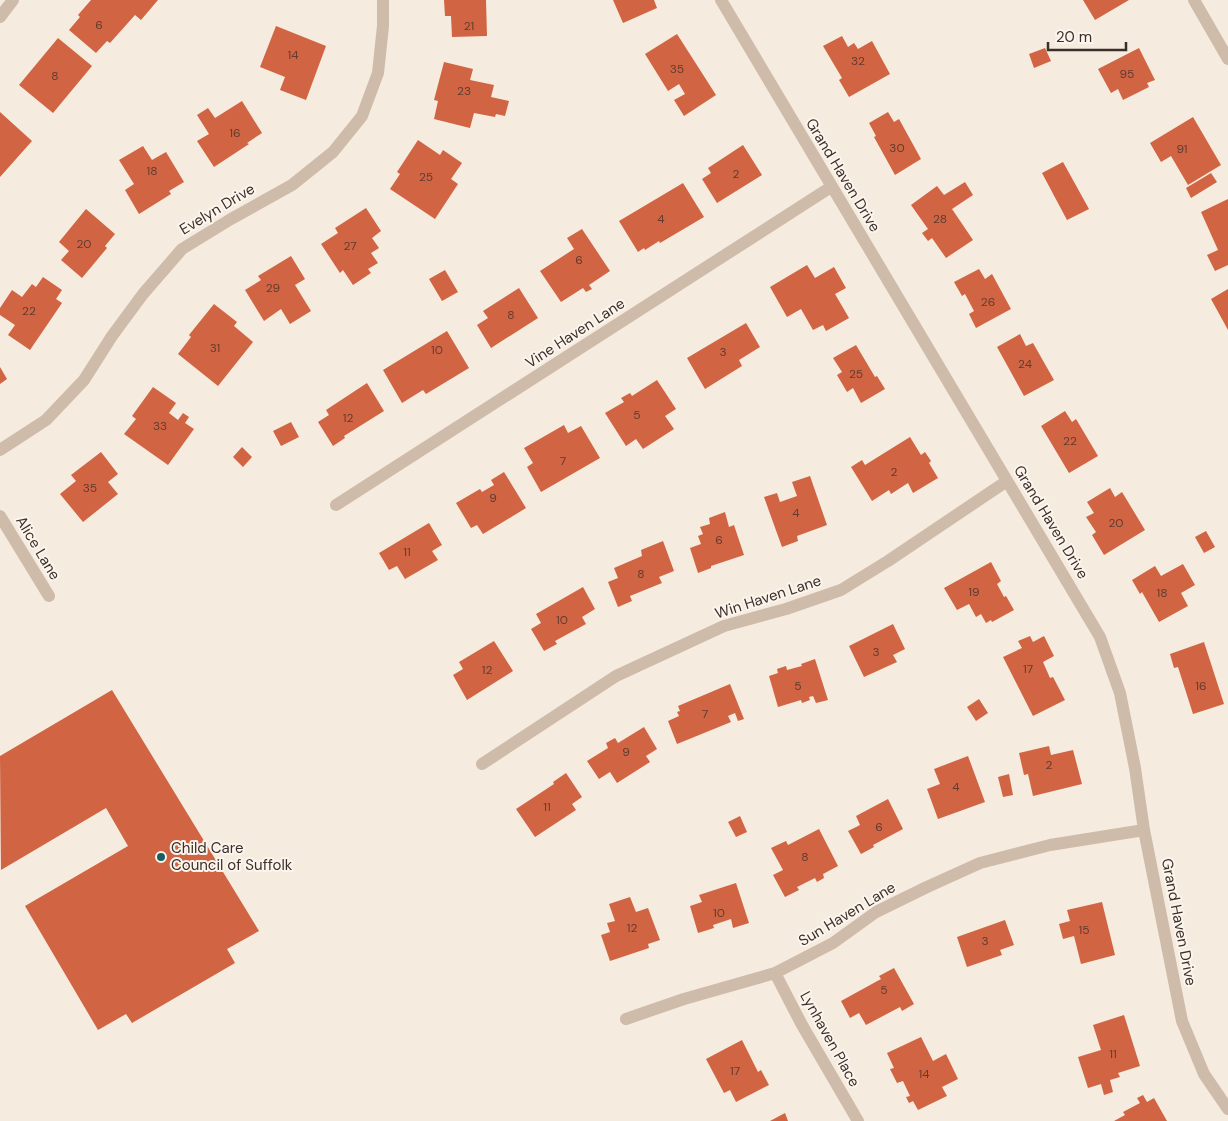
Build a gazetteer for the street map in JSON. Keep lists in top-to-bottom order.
{
  "streets": {
    "street": [
      "Grand Haven Drive",
      "Evelyn Drive",
      "Vine Haven Lane",
      "Alice Lane",
      "Win Haven Lane",
      "Sun Haven Lane",
      "Lynhaven Place"
    ]
  },
  "crossings": [
    ["Grand Haven Drive", "Vine Haven Lane"],
    ["Grand Haven Drive", "Win Haven Lane"],
    ["Grand Haven Drive", "Sun Haven Lane"],
    ["Sun Haven Lane", "Lynhaven Place"]
  ],
  "places": ["Child Care Council of Suffolk"],
  "house_numbers": [
    "6",
    "21",
    "14",
    "32",
    "35",
    "95",
    "8",
    "23",
    "16",
    "30",
    "91",
    "18",
    "2",
    "25",
    "4",
    "28",
    "20",
    "27",
    "6",
    "29",
    "26",
    "22",
    "8",
    "31",
    "10",
    "3",
    "24",
    "25",
    "5",
    "12",
    "33",
    "22",
    "7",
    "2",
    "35",
    "9",
    "4",
    "20",
    "6",
    "11",
    "8",
    "19",
    "18",
    "10",
    "3",
    "17",
    "12",
    "5",
    "16",
    "7",
    "9",
    "2",
    "4",
    "11",
    "6",
    "8",
    "10",
    "12",
    "15",
    "3",
    "5",
    "11",
    "17",
    "14"
  ],
  "scale_bar": "20 m"
}
